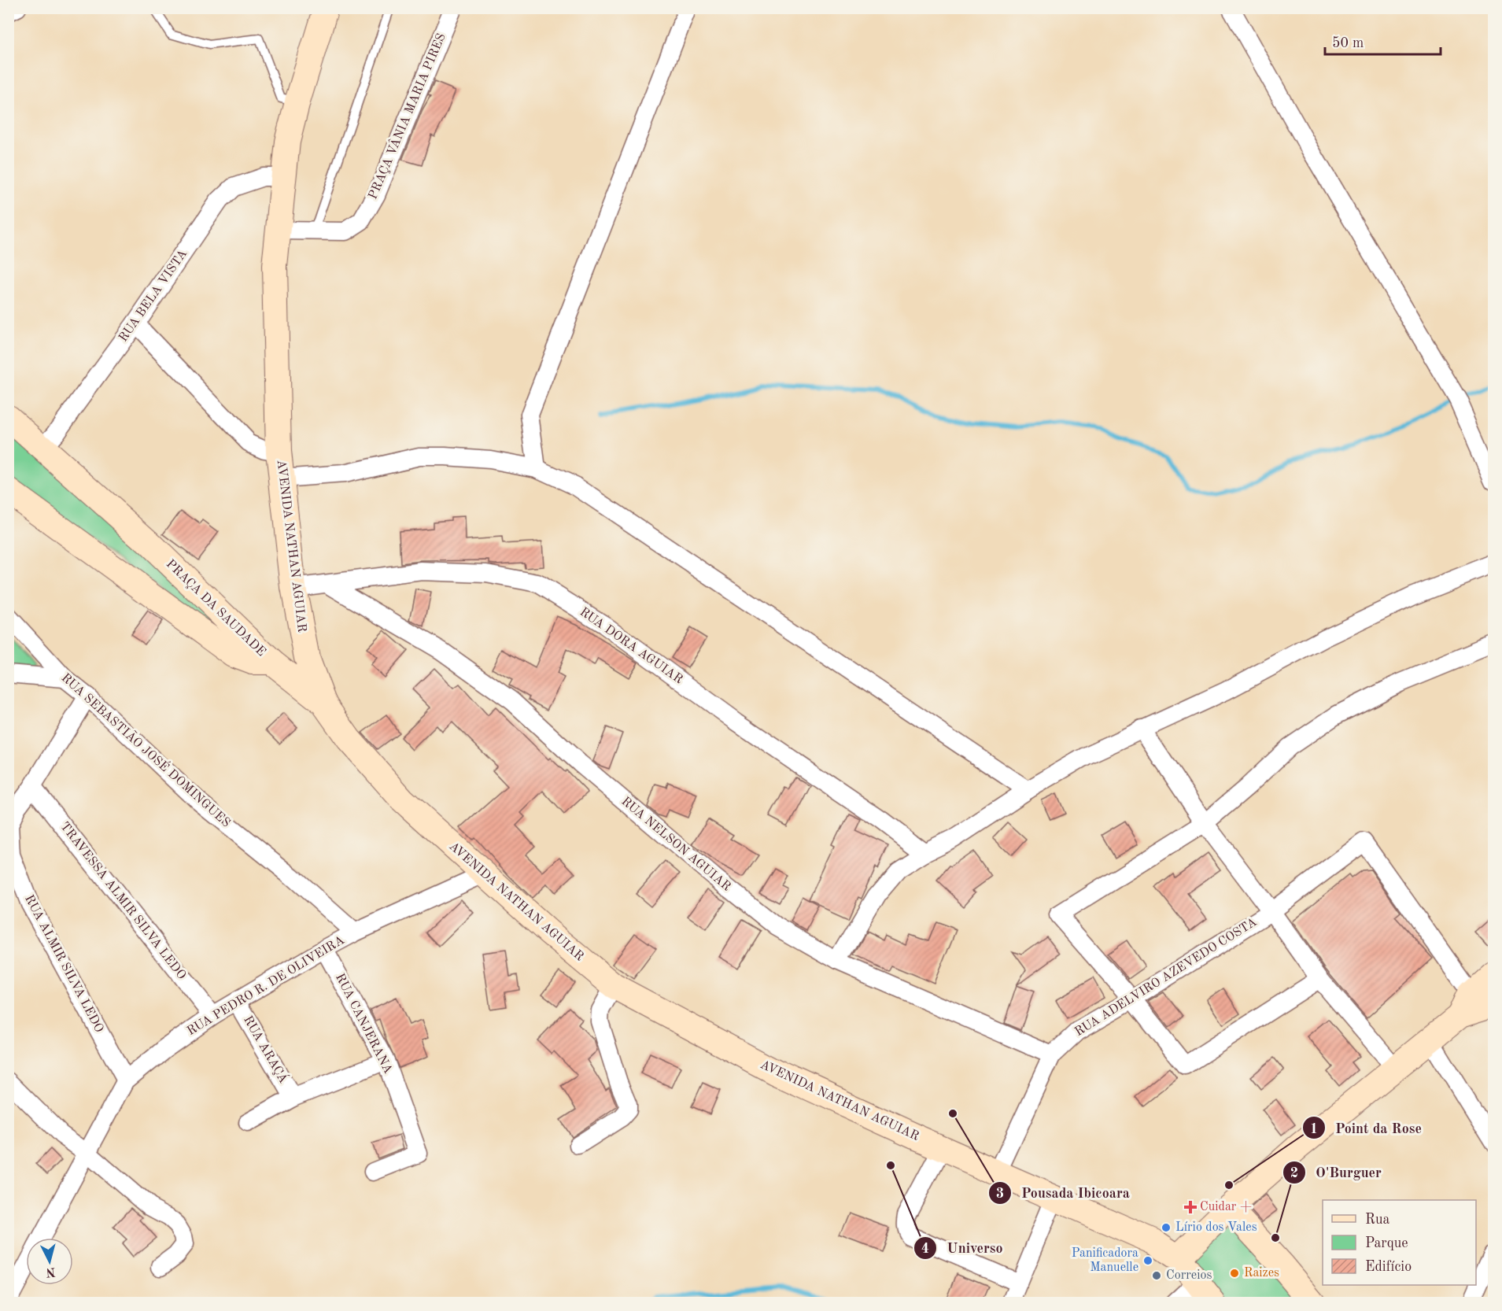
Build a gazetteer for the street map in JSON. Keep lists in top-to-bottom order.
{
  "streets": {
    "main road": ["AVENIDA NATHAN AGUIAR", "PRAÇA DA SAUDADE"],
    "street": [
      "PRAÇA VÂNIA MARIA PIRES",
      "RUA BELA VISTA",
      "RUA DORA AGUIAR",
      "RUA SEBASTIÃO JOSÉ DOMINGUES",
      "RUA NELSON AGUIAR",
      "TRAVESSA ALMIR SILVA LEDO",
      "RUA ALMIR SILVA LEDO",
      "RUA ADELVIRO AZEVEDO COSTA",
      "RUA PEDRO R. DE OLIVEIRA",
      "RUA CANJERANA",
      "RUA ARAÇÁ"
    ]
  },
  "crossings": [
    ["PRAÇA VÂNIA MARIA PIRES", "AVENIDA NATHAN AGUIAR"],
    ["RUA BELA VISTA", "AVENIDA NATHAN AGUIAR"],
    ["RUA BELA VISTA", "PRAÇA DA SAUDADE"],
    ["AVENIDA NATHAN AGUIAR", "RUA DORA AGUIAR"],
    ["AVENIDA NATHAN AGUIAR", "RUA ADELVIRO AZEVEDO COSTA"],
    ["AVENIDA NATHAN AGUIAR", "RUA PEDRO R. DE OLIVEIRA"],
    ["RUA DORA AGUIAR", "RUA NELSON AGUIAR"],
    ["RUA SEBASTIÃO JOSÉ DOMINGUES", "RUA ALMIR SILVA LEDO"],
    ["RUA SEBASTIÃO JOSÉ DOMINGUES", "RUA PEDRO R. DE OLIVEIRA"],
    ["RUA NELSON AGUIAR", "RUA ADELVIRO AZEVEDO COSTA"],
    ["TRAVESSA ALMIR SILVA LEDO", "RUA ALMIR SILVA LEDO"],
    ["TRAVESSA ALMIR SILVA LEDO", "RUA PEDRO R. DE OLIVEIRA"],
    ["RUA ALMIR SILVA LEDO", "RUA PEDRO R. DE OLIVEIRA"],
    ["RUA PEDRO R. DE OLIVEIRA", "RUA CANJERANA"],
    ["RUA PEDRO R. DE OLIVEIRA", "RUA ARAÇÁ"]
  ],
  "places": {
    "other": [
      "Pousada Ibicoara",
      "Universo",
      "Point da Rose",
      "Lírio dos Vales",
      "O'Burguer",
      "Panificadora Manuelle",
      "Raizes",
      "Correios"
    ],
    "health": ["Cuidar +"]
  },
  "legend": ["Rua", "Parque", "Edifício"],
  "scale_bar": "50 m",
  "north": "bottom"
}
